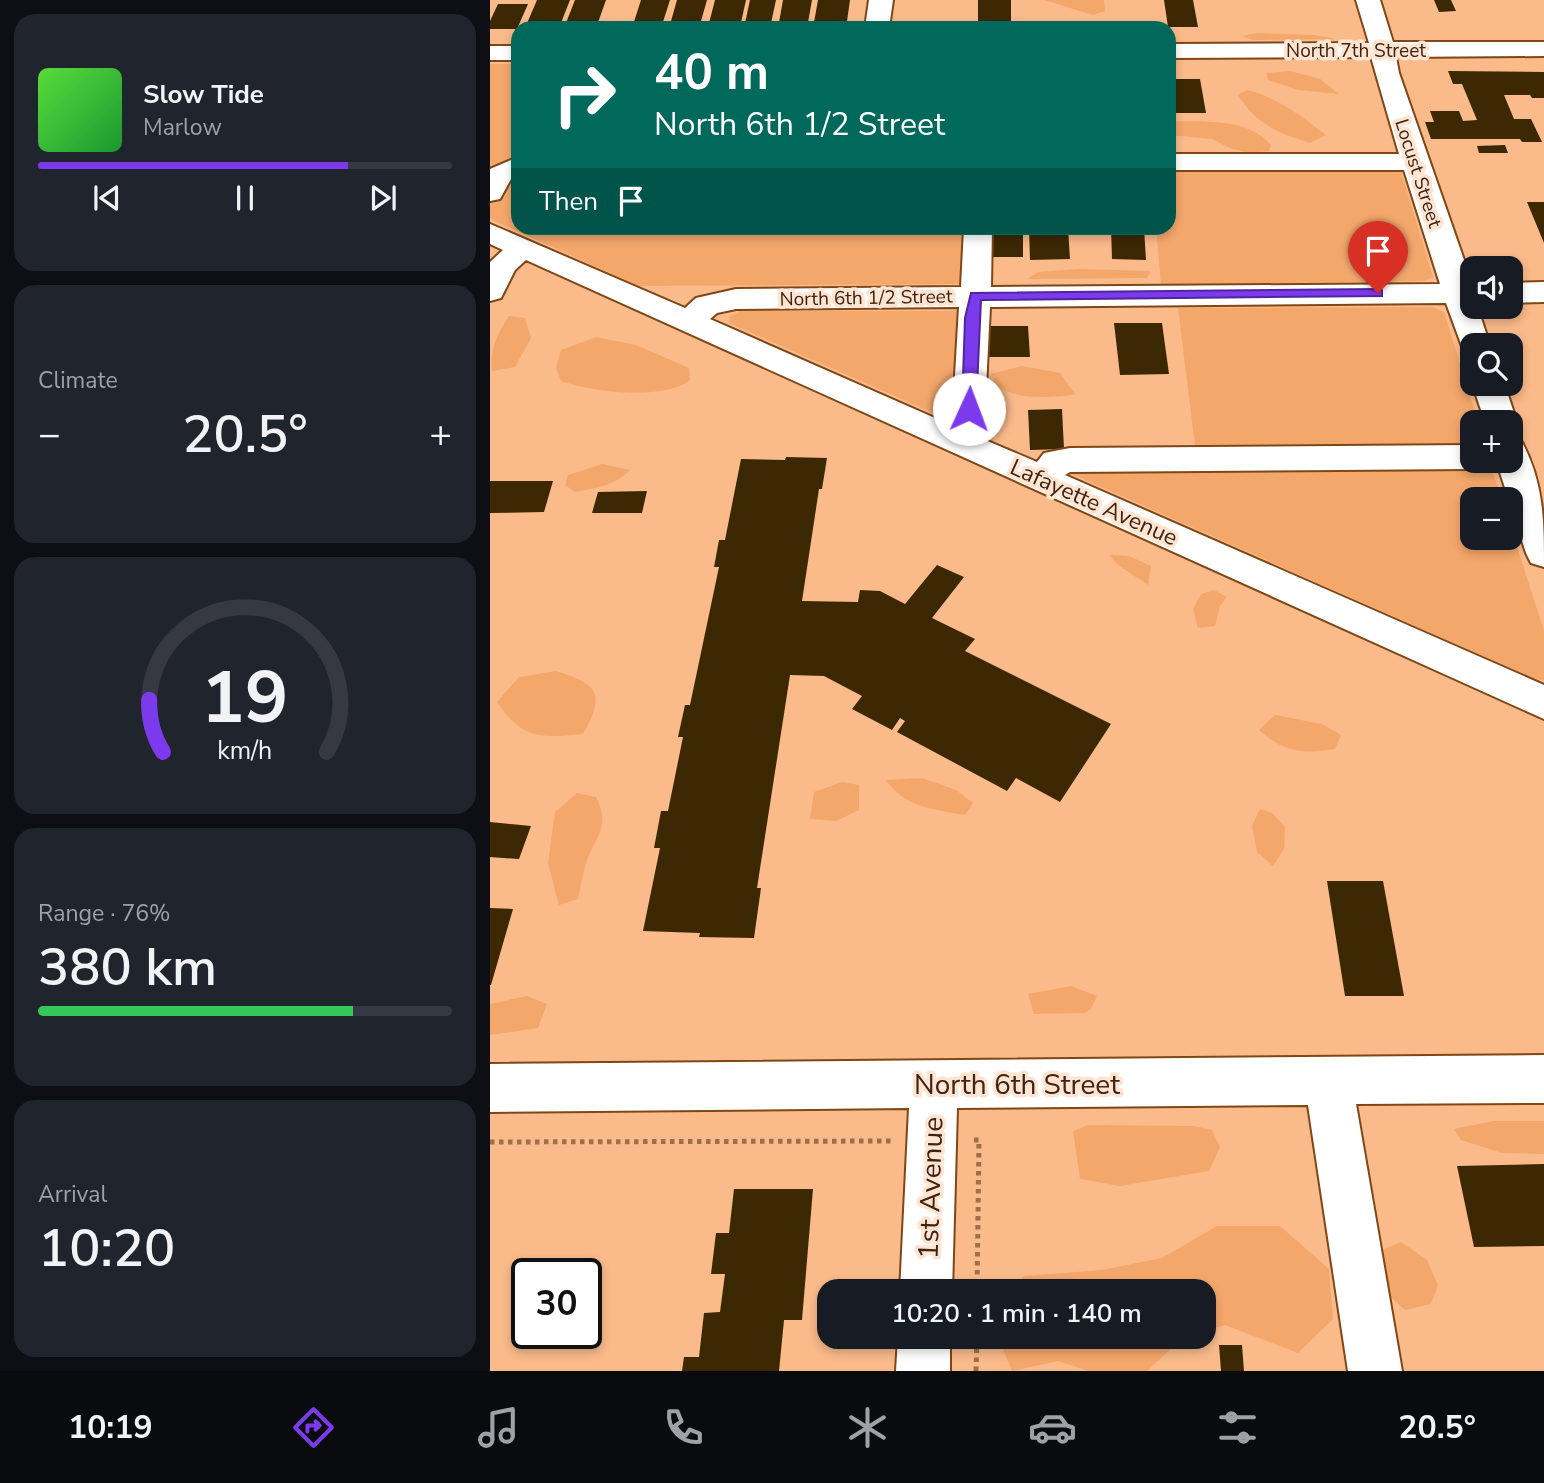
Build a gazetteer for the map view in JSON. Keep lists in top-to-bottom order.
{
  "streets": {
    "street": [
      "North 7th Street",
      "Locust Street",
      "North 6th 1/2 Street",
      "Lafayette Avenue",
      "North 6th Street",
      "1st Avenue"
    ]
  },
  "crossings": [
    ["North 7th Street", "Locust Street"],
    ["North 6th 1/2 Street", "Lafayette Avenue"],
    ["North 6th Street", "1st Avenue"]
  ],
  "page": {
    "turn": ["40 m", "North 6th 1/2 Street"],
    "song": ["Slow Tide", "Marlow"],
    "then": "Then",
    "map_buttons": ["+", "−"],
    "tile": [
      "Climate",
      ["Range · 76%", "380 km"],
      ["Arrival", "10:20"]
    ],
    "heat": ["−", "20.5°", "+"],
    "limit": "30",
    "trip": "10:20 · 1 min · 140 m",
    "tabs": ["10:19", "20.5°"],
    "gauge": ["19", "km/h"]
  }
}
